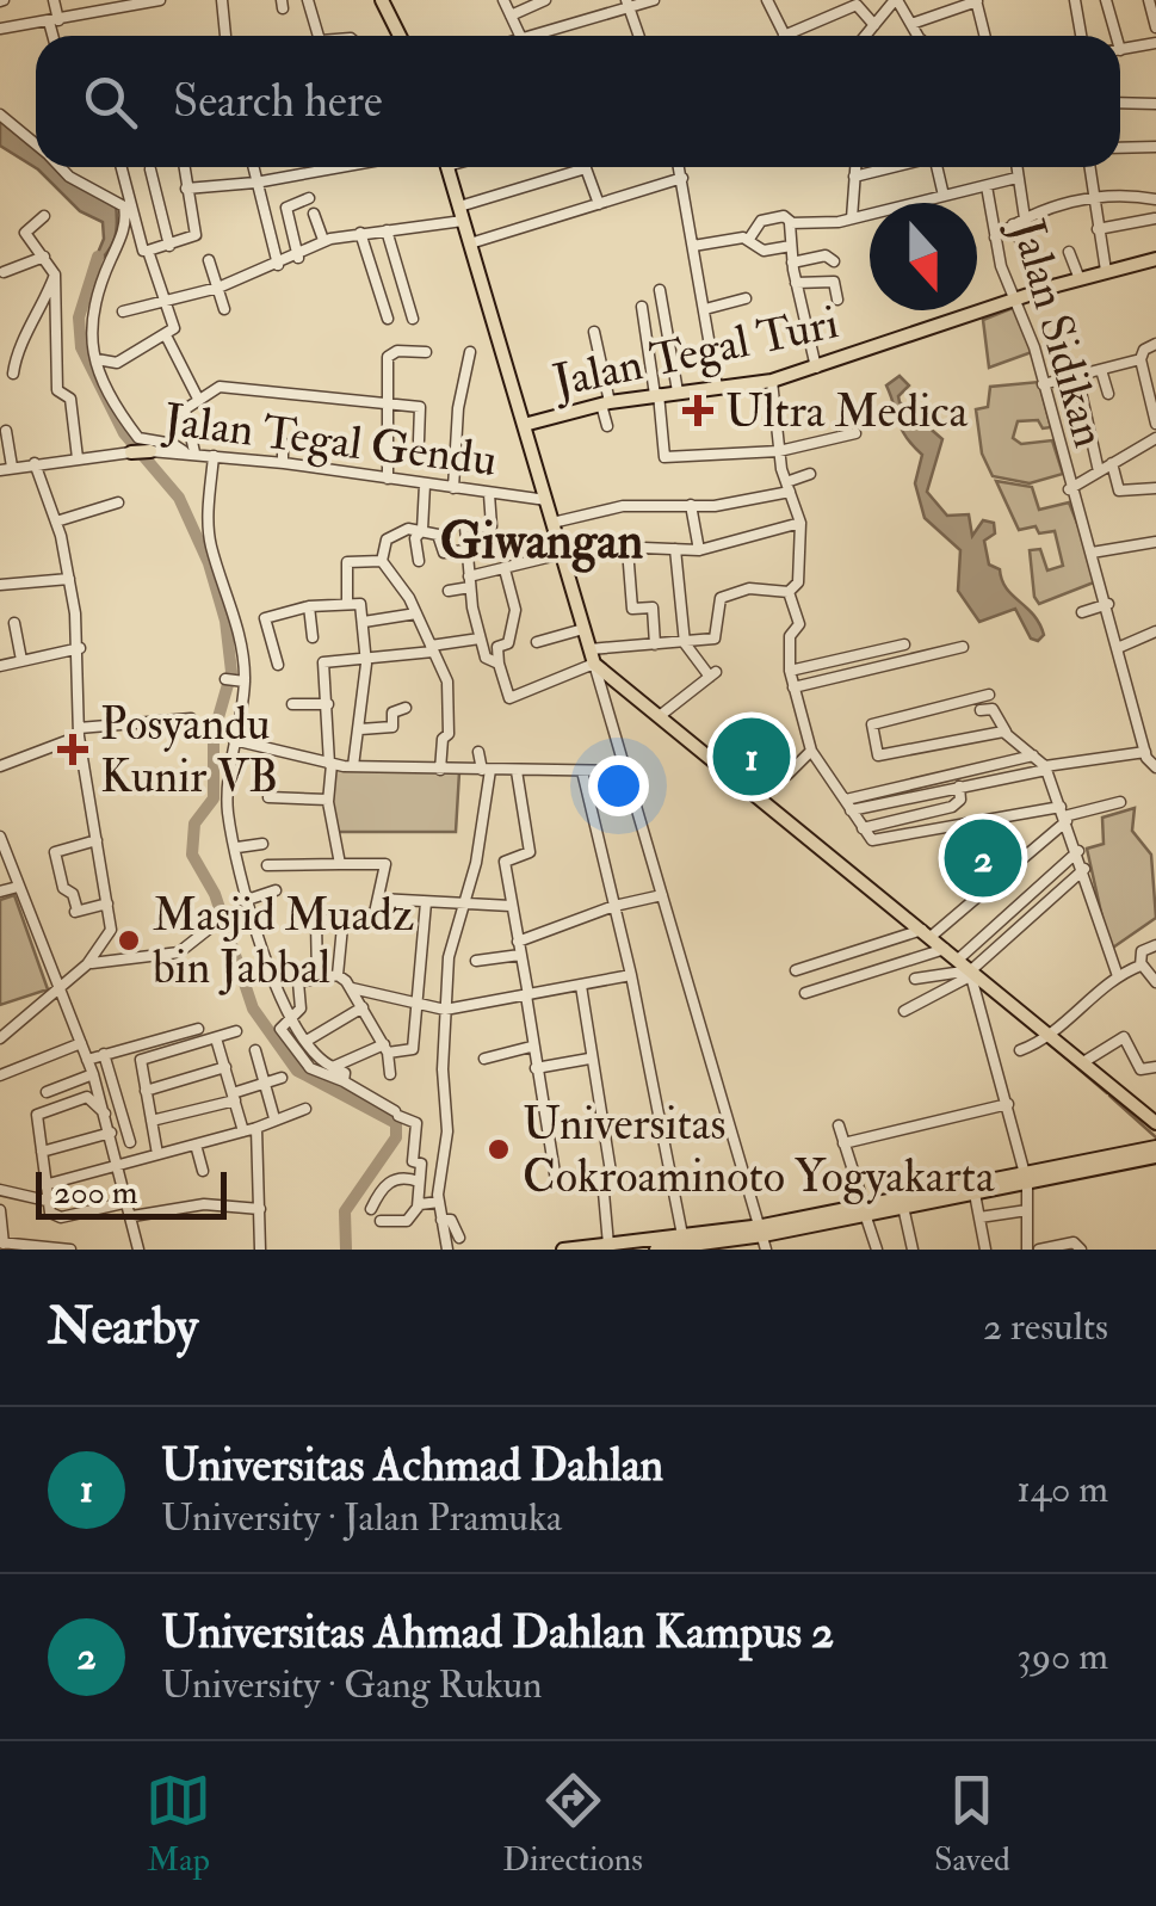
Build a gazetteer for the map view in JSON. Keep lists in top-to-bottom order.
{
  "streets": {
    "main road": ["Jalan Tegal Turi", "Jalan Tegal Gendu"],
    "street": ["Jalan Sidikan"]
  },
  "crossings": [
    ["Jalan Sidikan", "Jalan Tegal Turi"]
  ],
  "districts": ["Giwangan"],
  "places": {
    "health": ["Ultra Medica", "Posyandu Kunir VB"],
    "other": ["Masjid Muadz bin Jabbal", "Universitas Cokroaminoto Yogyakarta"]
  },
  "scale_bar": "200 m",
  "north": "bottom",
  "page": {
    "search": "Search here",
    "pins": ["1", "2"],
    "scale": "200 m",
    "heading": ["Nearby", "2 results"],
    "list": [
      {
        "mark": "1",
        "name": "Universitas Achmad Dahlan",
        "note": "University · Jalan Pramuka",
        "value": "140 m"
      },
      {
        "mark": "2",
        "name": "Universitas Ahmad Dahlan Kampus 2",
        "note": "University · Gang Rukun",
        "value": "390 m"
      }
    ],
    "nav": ["Map", "Directions", "Saved"]
  }
}
